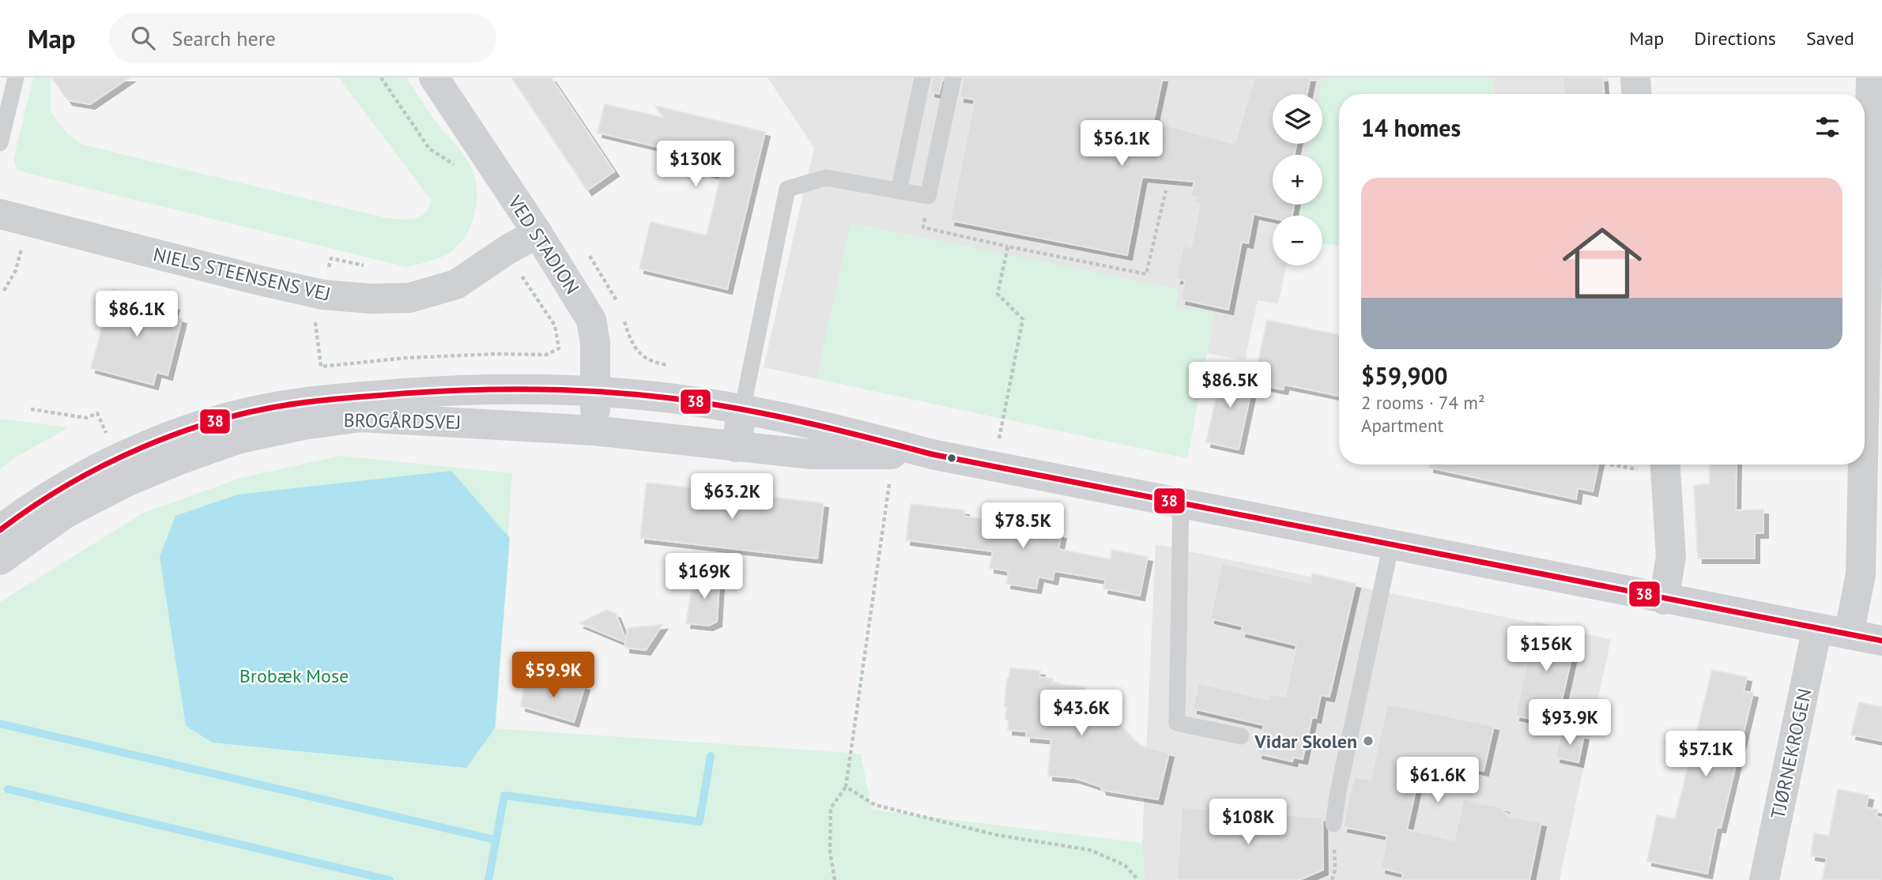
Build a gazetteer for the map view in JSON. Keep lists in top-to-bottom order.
{
  "streets": {
    "street": [
      "VED STADION",
      "NIELS STEENSENS VEJ",
      "BROGÅRDSVEJ",
      "TJØRNEKROGEN"
    ]
  },
  "crossings": [
    ["VED STADION", "NIELS STEENSENS VEJ"],
    ["VED STADION", "BROGÅRDSVEJ"],
    ["BROGÅRDSVEJ", "TJØRNEKROGEN"]
  ],
  "parks": ["Brobæk Mose"],
  "places": ["Vidar Skolen"],
  "lines": ["transit line 38"],
  "page": {
    "header": "Map",
    "search": "Search here",
    "nav": ["Map", "Directions", "Saved"],
    "map_buttons": ["+", "−"],
    "heading": "14 homes",
    "price": [
      "$56.1K",
      "$130K",
      "$86.1K",
      "$86.5K",
      "$63.2K",
      "$78.5K",
      "$169K",
      "$156K",
      "$59.9K",
      "$43.6K",
      "$93.9K",
      "$57.1K",
      "$61.6K",
      "$108K"
    ],
    "list": [
      {
        "name": "$59,900",
        "note": "2 rooms · 74 m² · Apartment"
      }
    ]
  }
}
